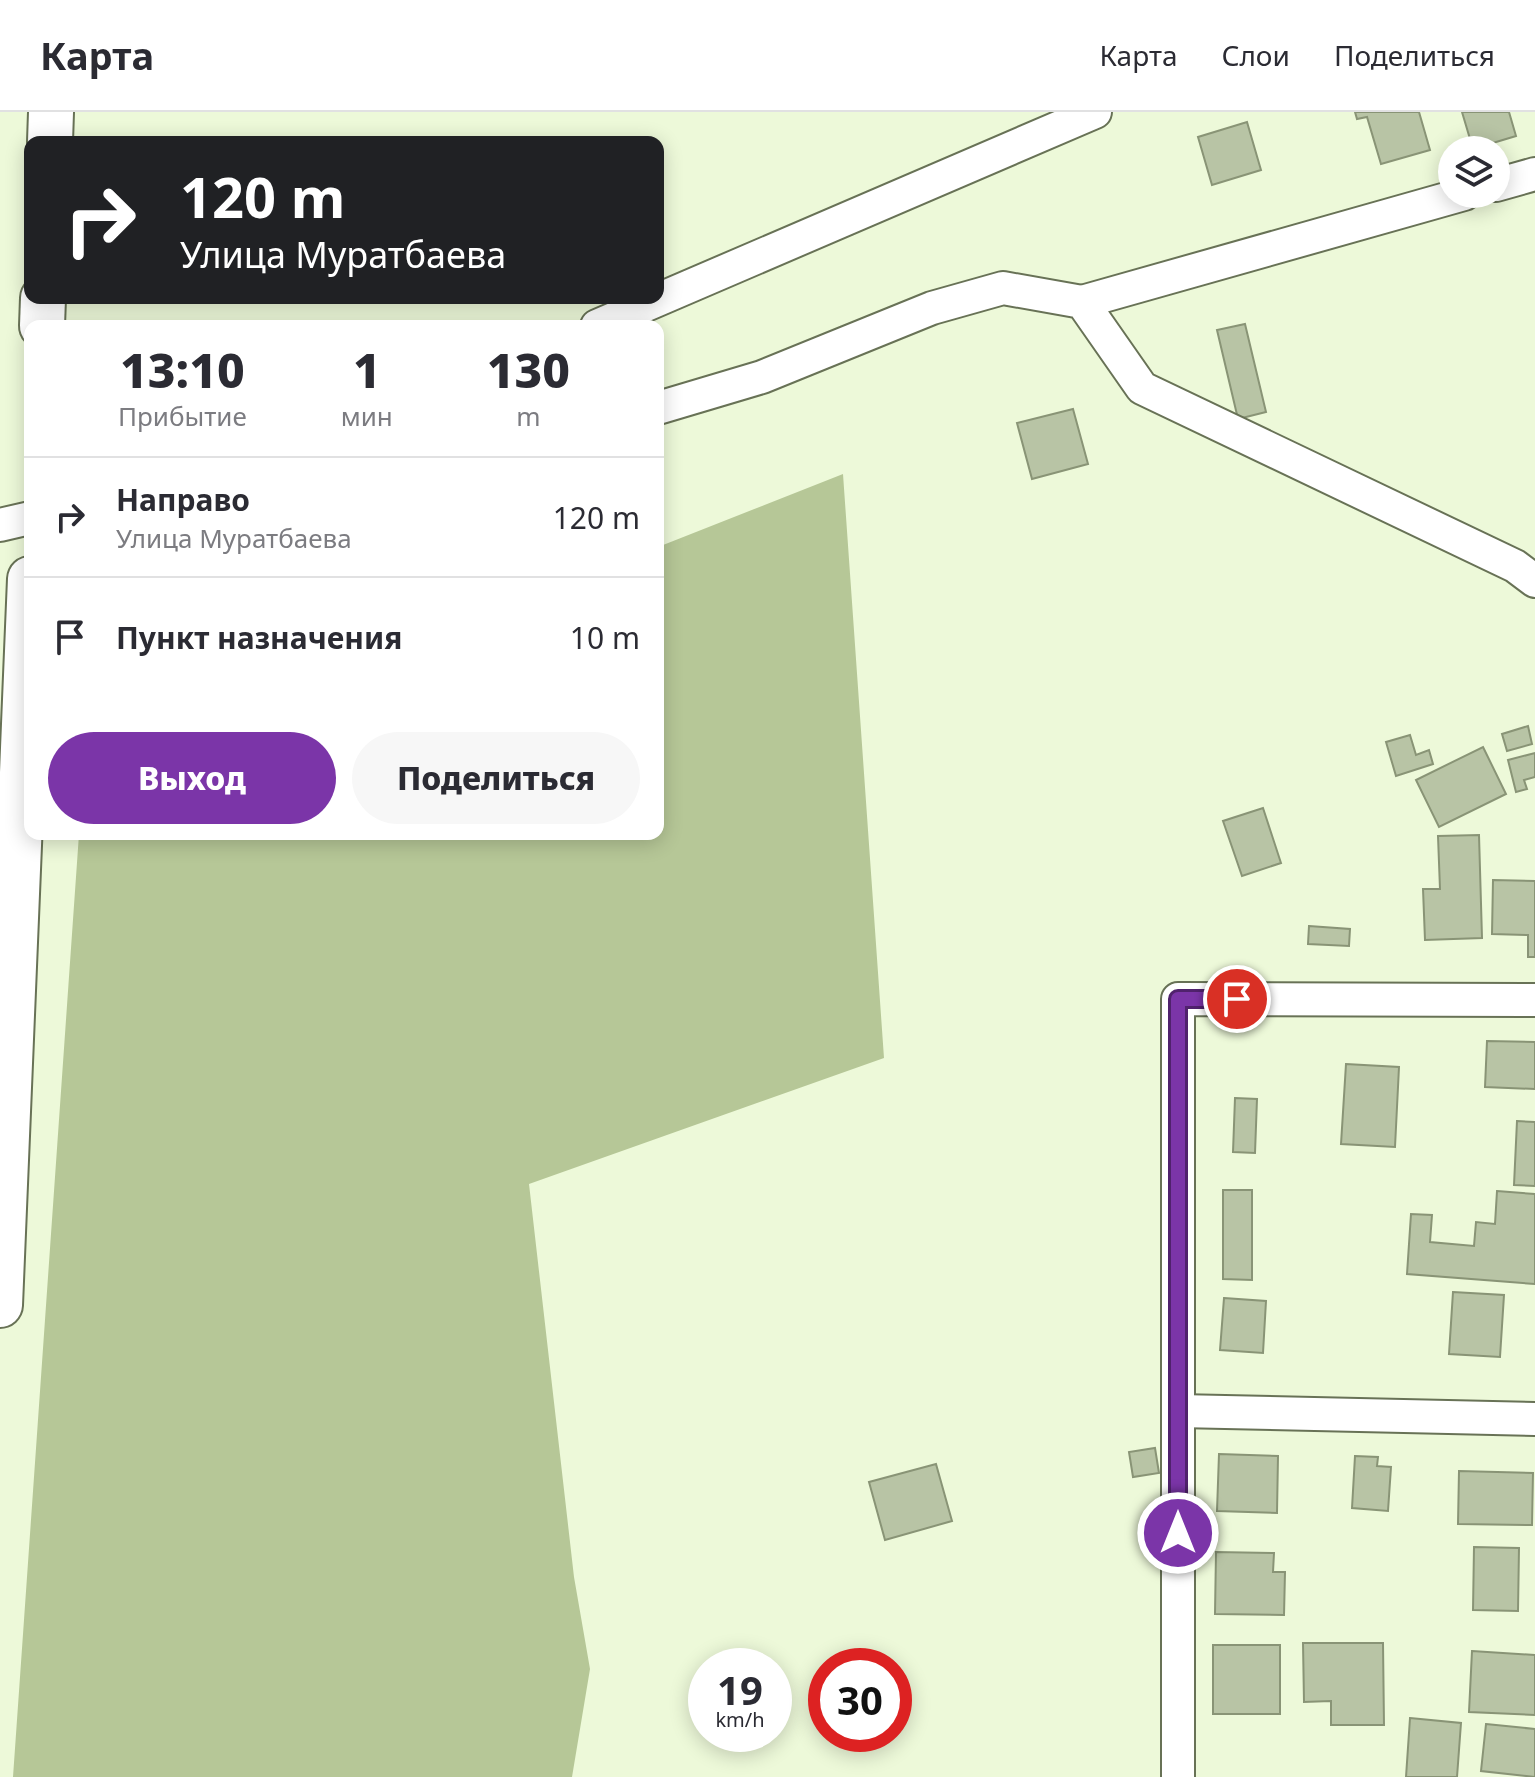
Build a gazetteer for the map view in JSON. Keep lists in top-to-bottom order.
{
  "page": {
    "header": "Карта",
    "nav": ["Карта", "Слои", "Поделиться"],
    "turn": ["120 m", "Улица Муратбаева"],
    "eta": [
      "13:10",
      "Прибытие",
      "1",
      "мин",
      "130",
      "m"
    ],
    "list": [
      {
        "name": "Направо",
        "note": "Улица Муратбаева",
        "value": "120 m"
      },
      {
        "name": "Пункт назначения",
        "value": "10 m"
      }
    ],
    "buttons": ["Выход", "Поделиться"],
    "speed": "19 km/h",
    "limit": "30"
  }
}
